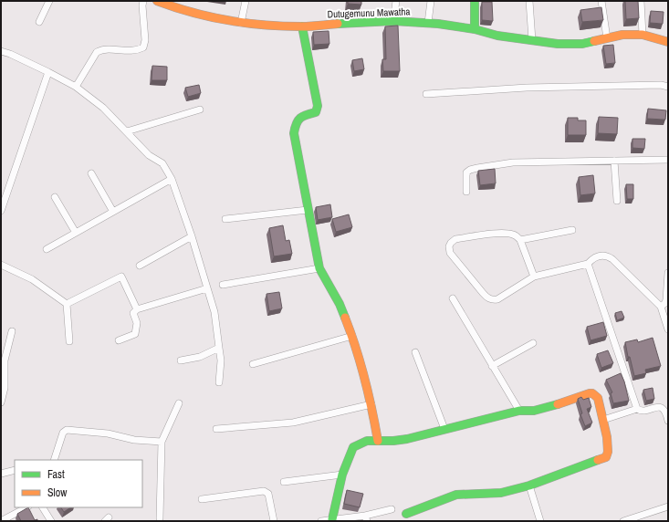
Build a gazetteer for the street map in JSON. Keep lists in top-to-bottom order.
{
  "streets": {
    "street": ["Dutugemunu Mawatha"]
  },
  "legend": ["Fast", "Slow"]
}
